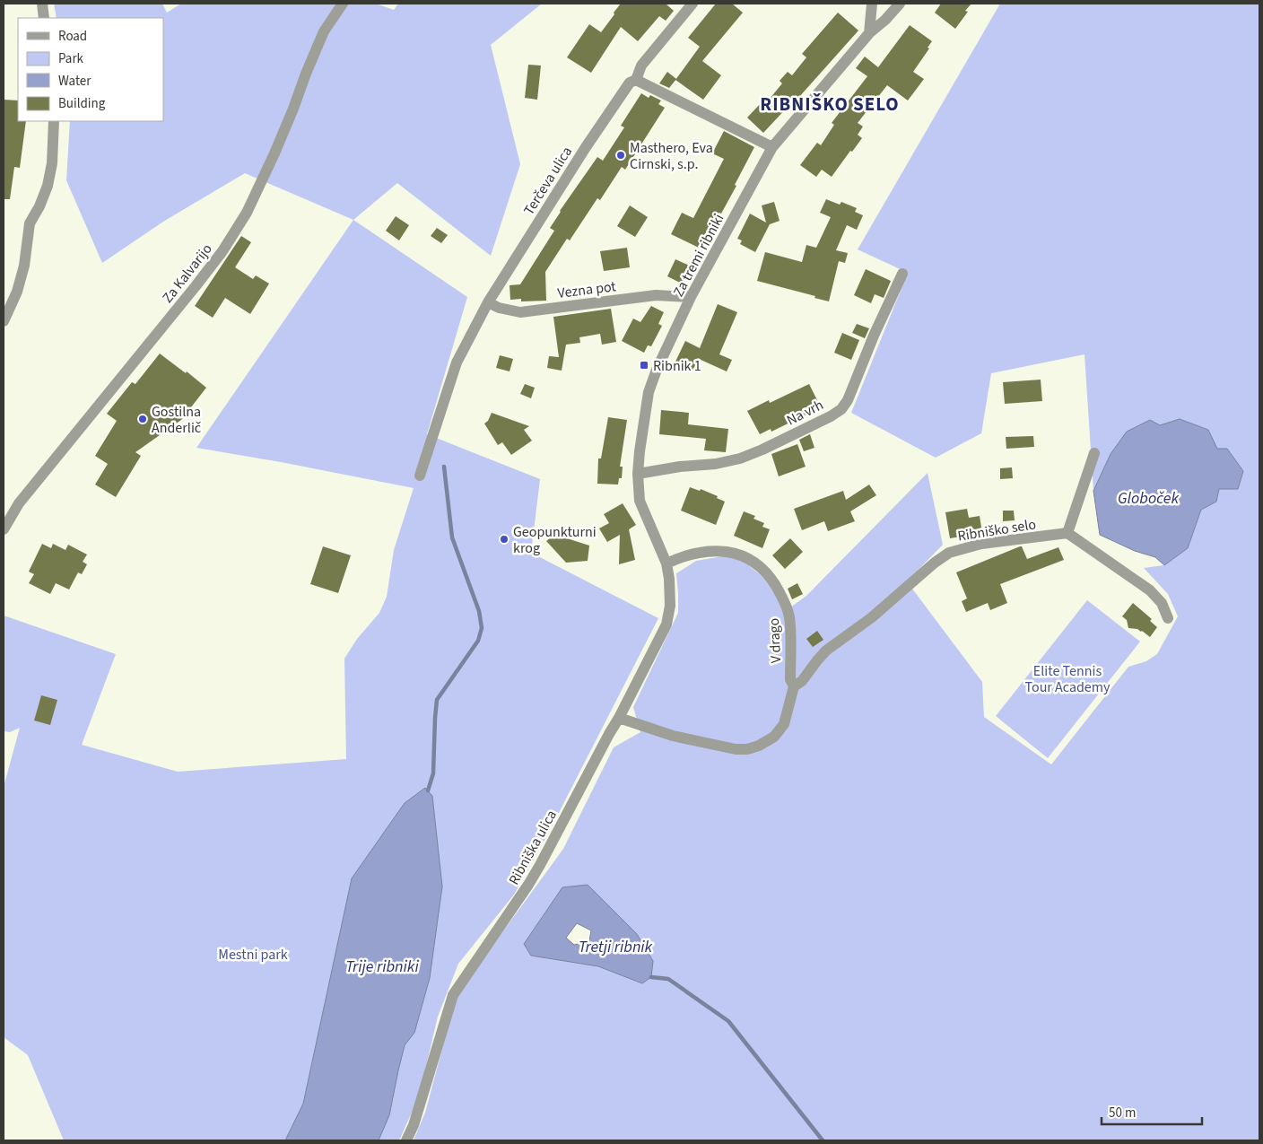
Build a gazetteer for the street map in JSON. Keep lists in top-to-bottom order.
{
  "streets": {
    "street": [
      "Terčeva ulica",
      "Za tremi ribniki",
      "Za Kalvarijo",
      "Vezna pot",
      "Na vrh",
      "Ribniško selo",
      "V drago",
      "Ribniška ulica"
    ]
  },
  "crossings": [
    ["Terčeva ulica", "Vezna pot"],
    ["Za tremi ribniki", "Vezna pot"],
    ["Za tremi ribniki", "Na vrh"],
    ["Za tremi ribniki", "V drago"],
    ["Za tremi ribniki", "Ribniška ulica"],
    ["Ribniško selo", "V drago"],
    ["V drago", "Ribniška ulica"]
  ],
  "districts": ["RIBNIŠKO SELO"],
  "water": ["Globoček", "Tretji ribnik", "Trije ribniki"],
  "parks": ["Elite Tennis Tour Academy", "Mestni park"],
  "places": {
    "other": ["Masthero, Eva Cirnski, s.p.", "Gostilna Anderlič", "Geopunkturni krog"],
    "transit": ["Ribnik 1"]
  },
  "legend": [
    "Road",
    "Park",
    "Water",
    "Building"
  ],
  "scale_bar": "50 m"
}
